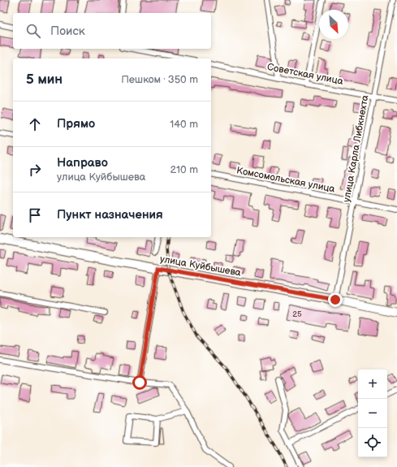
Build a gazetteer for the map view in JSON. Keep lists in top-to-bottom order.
{
  "streets": {
    "main road": ["улица Куйбышева"],
    "street": ["Советская улица", "улица Карла Либкнехта", "Комсомольская улица"]
  },
  "crossings": [
    ["Советская улица", "улица Карла Либкнехта"],
    ["улица Карла Либкнехта", "Комсомольская улица"],
    ["улица Карла Либкнехта", "улица Куйбышева"]
  ],
  "house_numbers": ["25"],
  "north": "bottom right",
  "page": {
    "search": "Поиск",
    "heading": ["5 мин", "Пешком · 350 m"],
    "list": [
      ["Прямо", "140 m"],
      ["Направо", "улица Куйбышева", "210 m"],
      "Пункт назначения"
    ],
    "map_buttons": ["+", "−"]
  }
}
